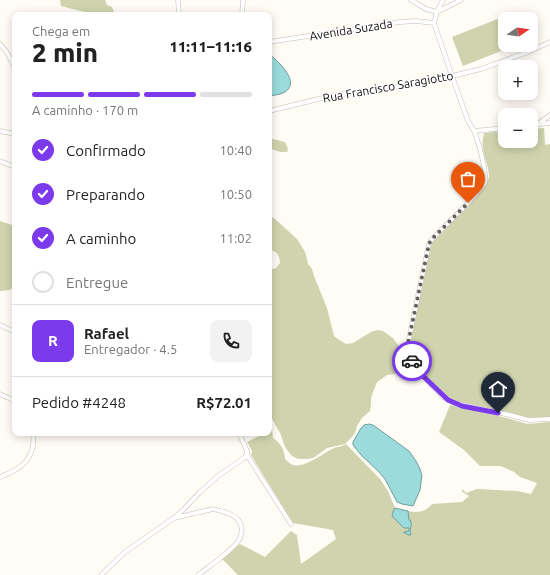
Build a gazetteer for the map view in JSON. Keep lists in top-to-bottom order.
{
  "streets": {
    "street": ["Avenida Suzada", "Rua Francisco Saragiotto"]
  },
  "north": "right",
  "page": {
    "map_buttons": ["+", "−"],
    "heading": ["2 min", "Chega em", "11:11–11:16"],
    "panel": [
      "Rafael",
      "Entregador · 4.5",
      "Pedido #4248",
      "R$72.01"
    ],
    "bar": "A caminho · 170 m",
    "list": [
      ["Confirmado", "10:40"],
      ["Preparando", "10:50"],
      ["A caminho", "11:02"],
      "Entregue"
    ],
    "round": "R"
  }
}
